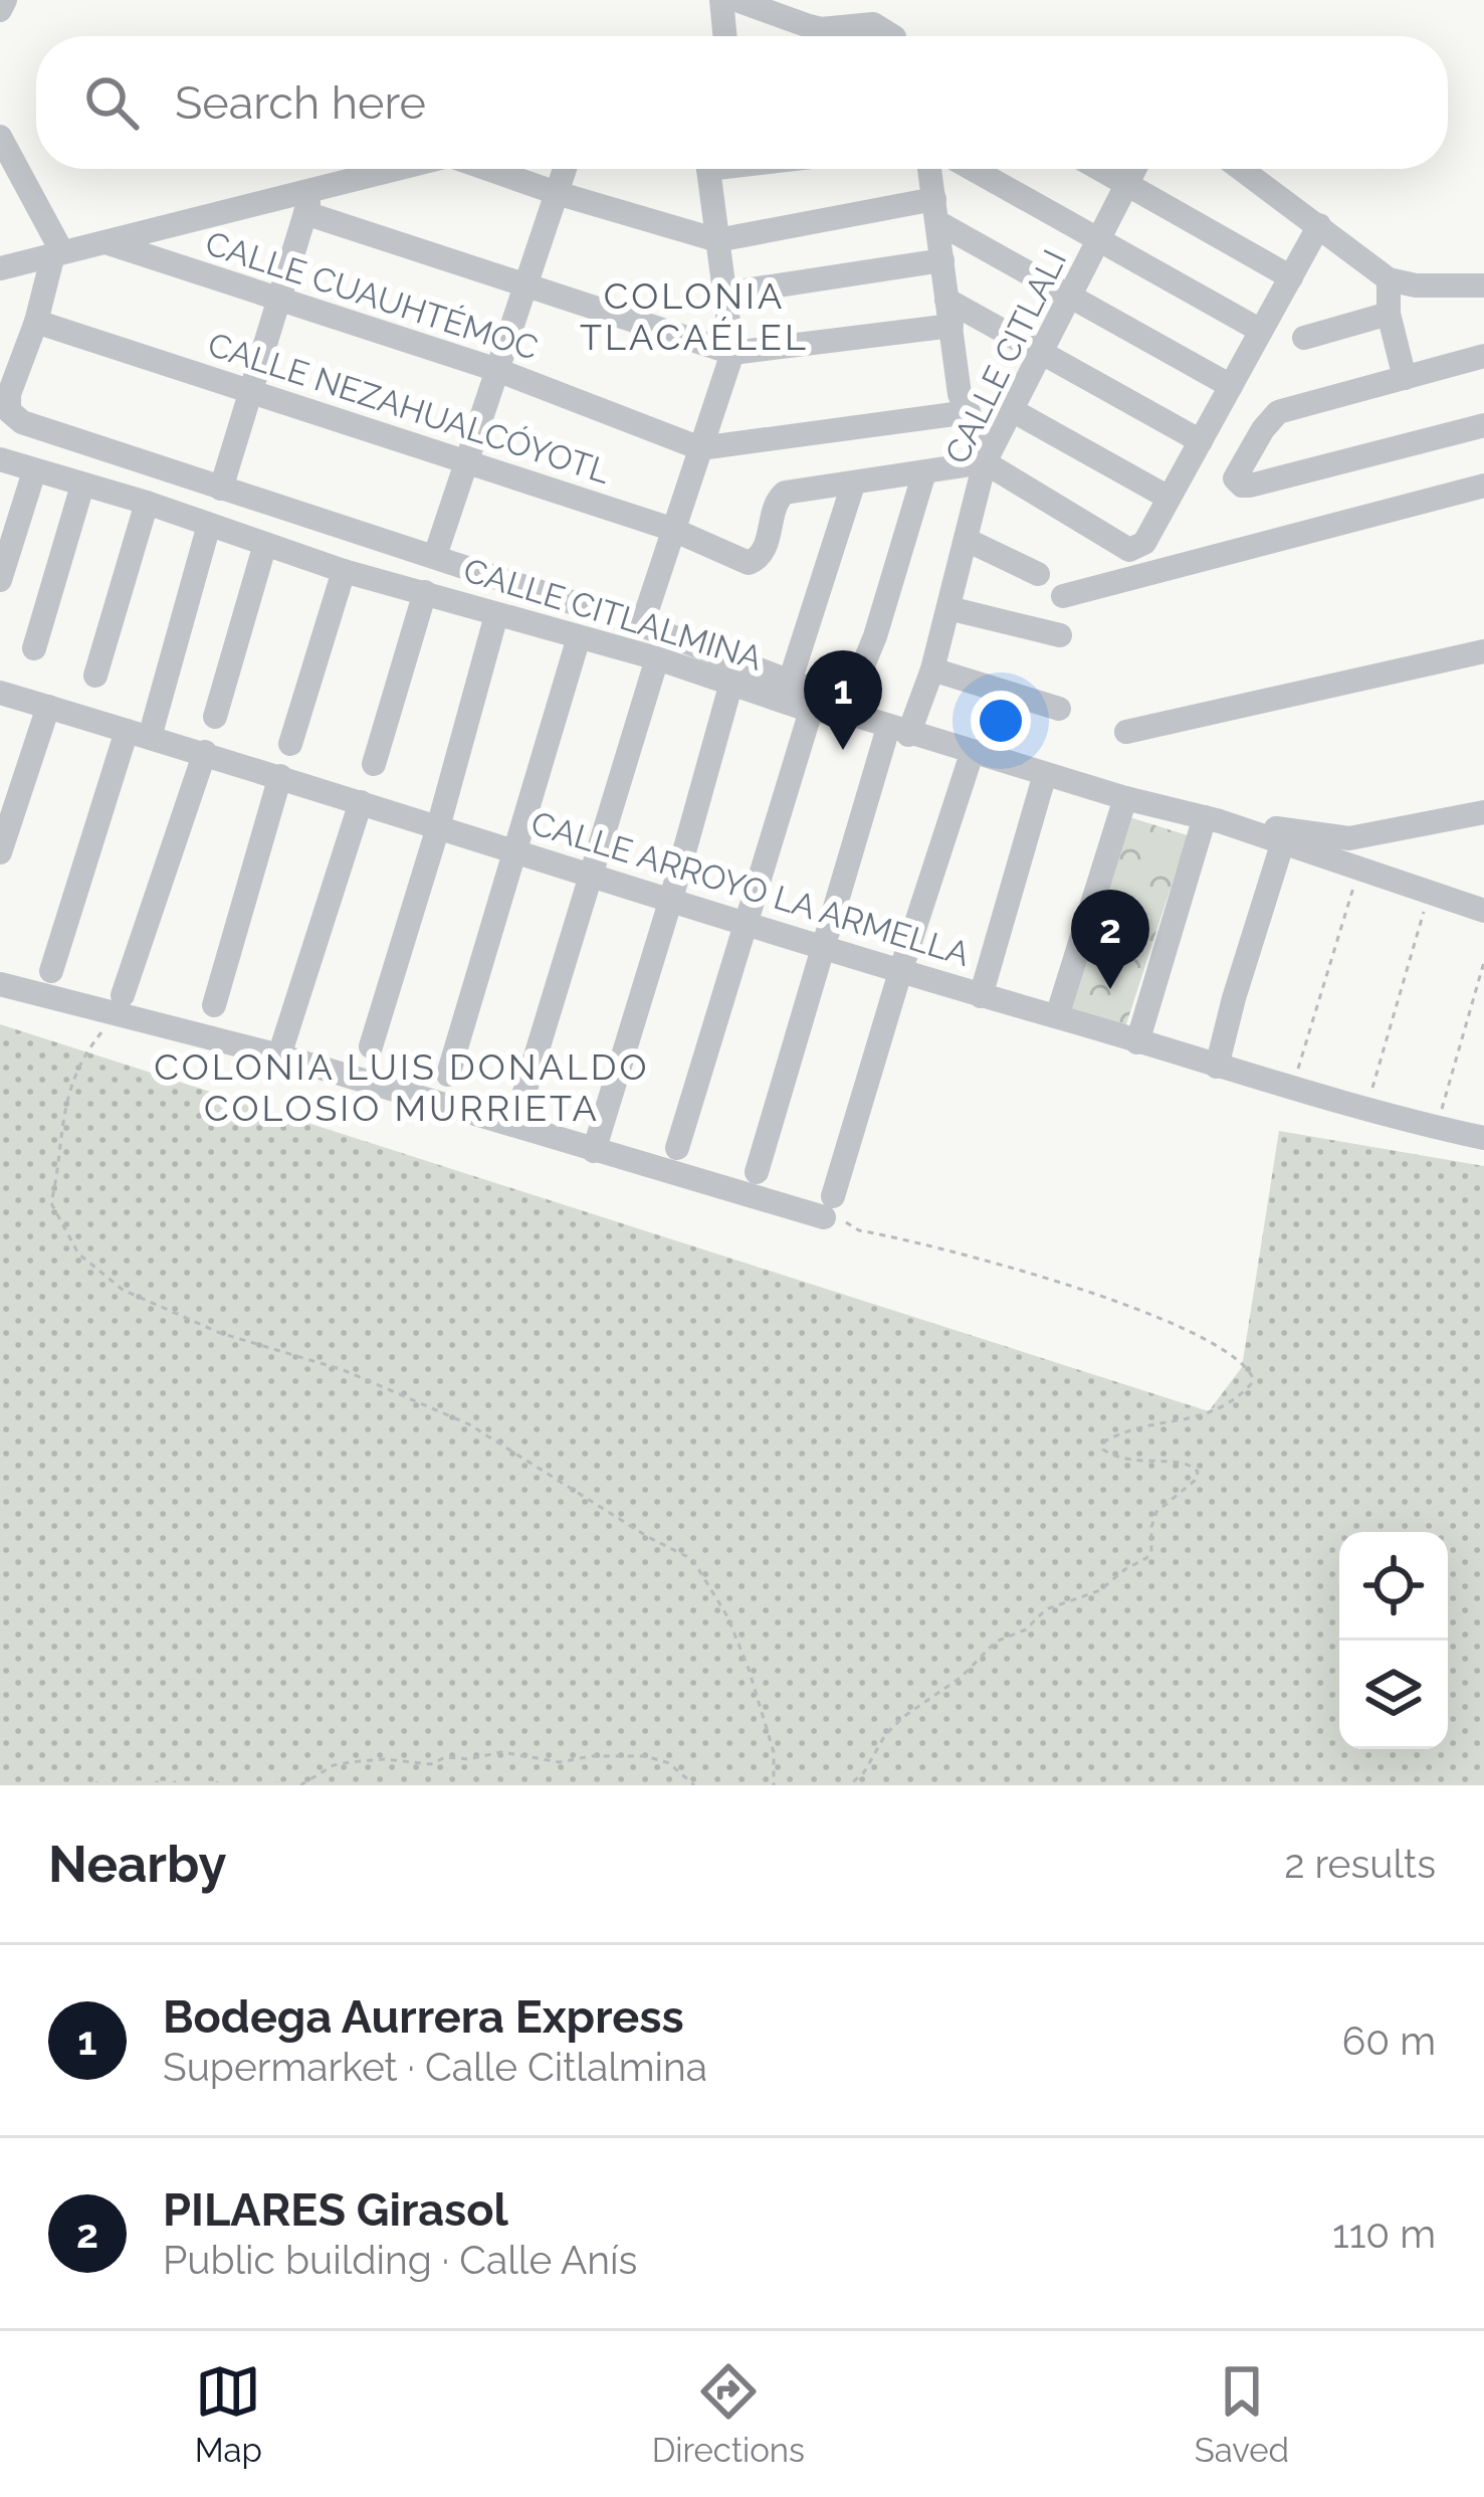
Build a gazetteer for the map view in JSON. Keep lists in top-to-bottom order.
{
  "streets": {
    "street": [
      "CALLE CUAUHTÉMOC",
      "CALLE CITLALI",
      "CALLE NEZAHUALCÓYOTL",
      "CALLE CITLALMINA",
      "CALLE ARROYO LA ARMELLA"
    ]
  },
  "crossings": [
    ["CALLE CITLALI", "CALLE CITLALMINA"],
    ["CALLE CITLALI", "CALLE ARROYO LA ARMELLA"]
  ],
  "districts": ["COLONIA TLACAÉLEL", "COLONIA LUIS DONALDO COLOSIO MURRIETA"],
  "page": {
    "search": "Search here",
    "pins": ["1", "2"],
    "heading": ["Nearby", "2 results"],
    "list": [
      {
        "mark": "1",
        "name": "Bodega Aurrera Express",
        "note": "Supermarket · Calle Citlalmina",
        "value": "60 m"
      },
      {
        "mark": "2",
        "name": "PILARES Girasol",
        "note": "Public building · Calle Anís",
        "value": "110 m"
      }
    ],
    "nav": ["Map", "Directions", "Saved"]
  }
}
